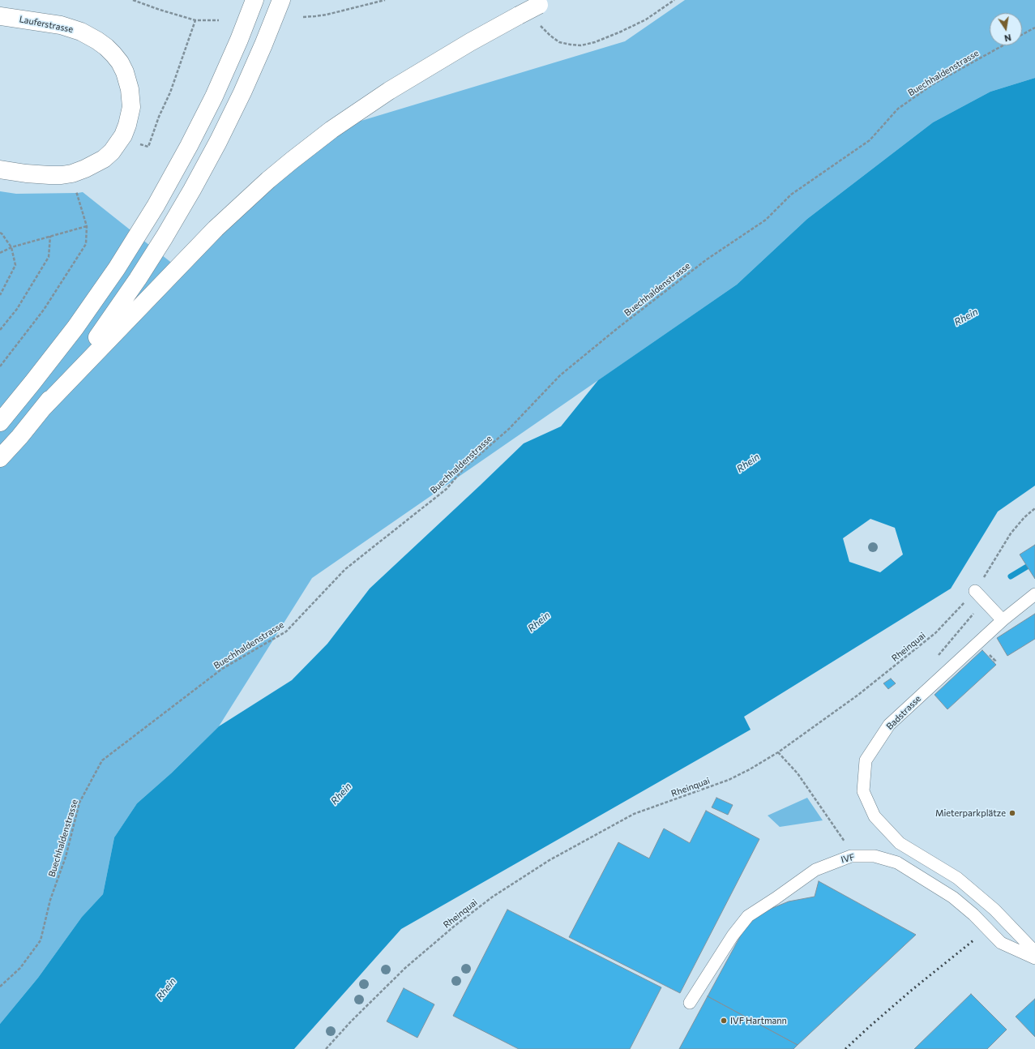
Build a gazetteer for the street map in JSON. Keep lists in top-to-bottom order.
{
  "streets": {
    "main road": ["Lauferstrasse"],
    "lane": ["Badstrasse", "IVF"],
    "path": ["Buechhaldenstrasse", "Rheinquai"]
  },
  "water": ["Rhein"],
  "places": ["Mieterparkplätze", "IVF Hartmann"],
  "north": "bottom"
}
